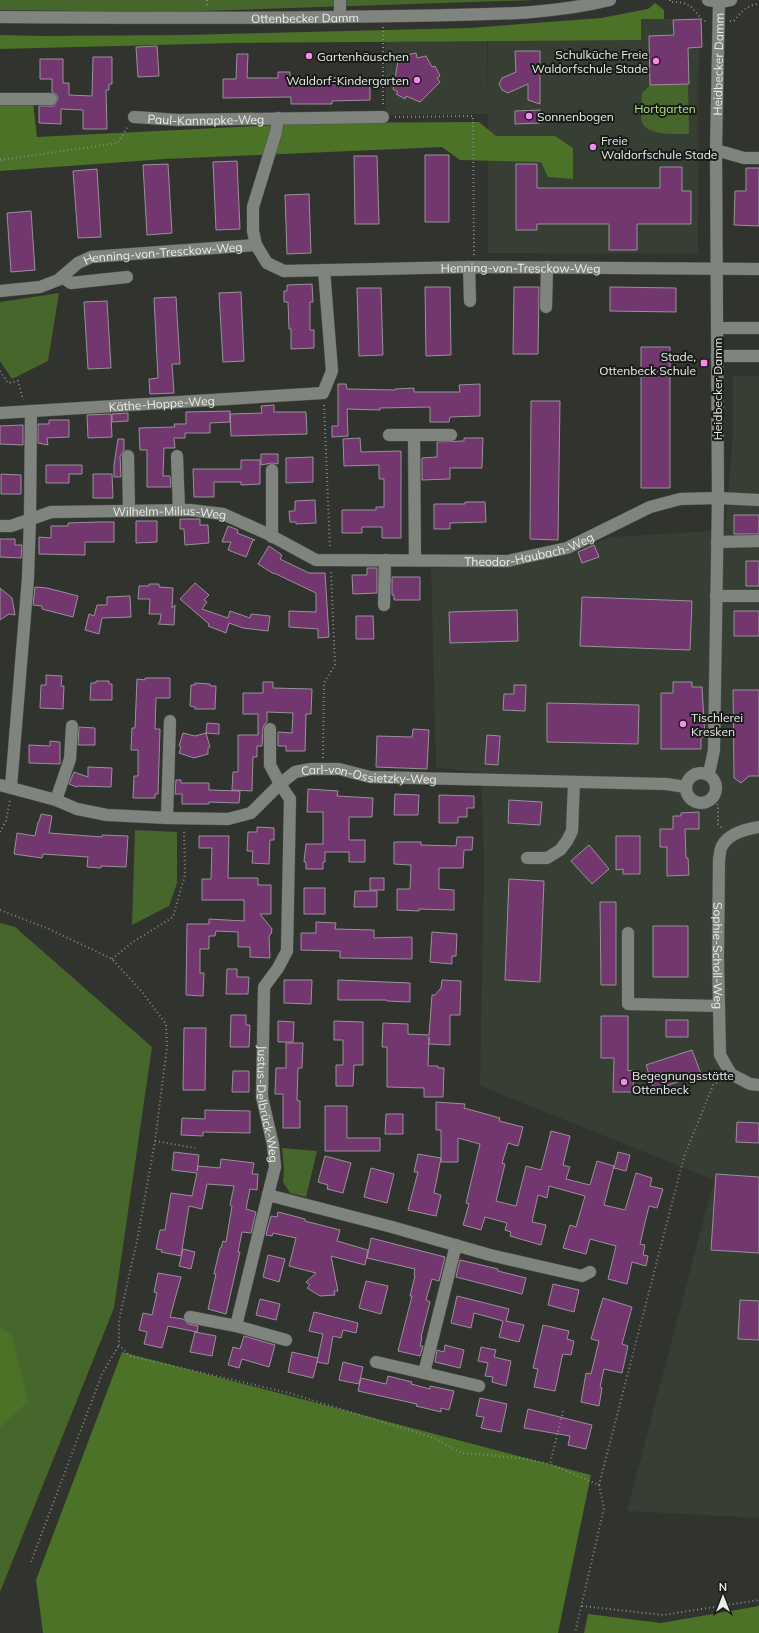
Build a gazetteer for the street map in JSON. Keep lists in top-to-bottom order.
{
  "streets": {
    "street": [
      "Ottenbecker Damm",
      "Heidbecker Damm",
      "Paul-Kannapke-Weg",
      "Henning-von-Tresckow-Weg",
      "Käthe-Hoppe-Weg",
      "Wilhelm-Milius-Weg",
      "Theodor-Haubach-Weg",
      "Carl-von-Ossietzky-Weg",
      "Sophie-Scholl-Weg",
      "Justus-Delbrück-Weg"
    ]
  },
  "crossings": [
    ["Heidbecker Damm", "Henning-von-Tresckow-Weg"],
    ["Heidbecker Damm", "Theodor-Haubach-Weg"],
    ["Heidbecker Damm", "Carl-von-Ossietzky-Weg"],
    ["Paul-Kannapke-Weg", "Henning-von-Tresckow-Weg"],
    ["Wilhelm-Milius-Weg", "Theodor-Haubach-Weg"],
    ["Carl-von-Ossietzky-Weg", "Justus-Delbrück-Weg"]
  ],
  "parks": ["Hortgarten"],
  "places": {
    "other": [
      "Gartenhäuschen",
      "Schulküche Freie Waldorfschule Stade",
      "Waldorf-Kindergarten",
      "Sonnenbogen",
      "Freie Waldorfschule Stade",
      "Tischlerei Kresken",
      "Begegnungsstätte Ottenbeck"
    ],
    "transit": ["Stade, Ottenbeck Schule"]
  },
  "north": "top"
}
